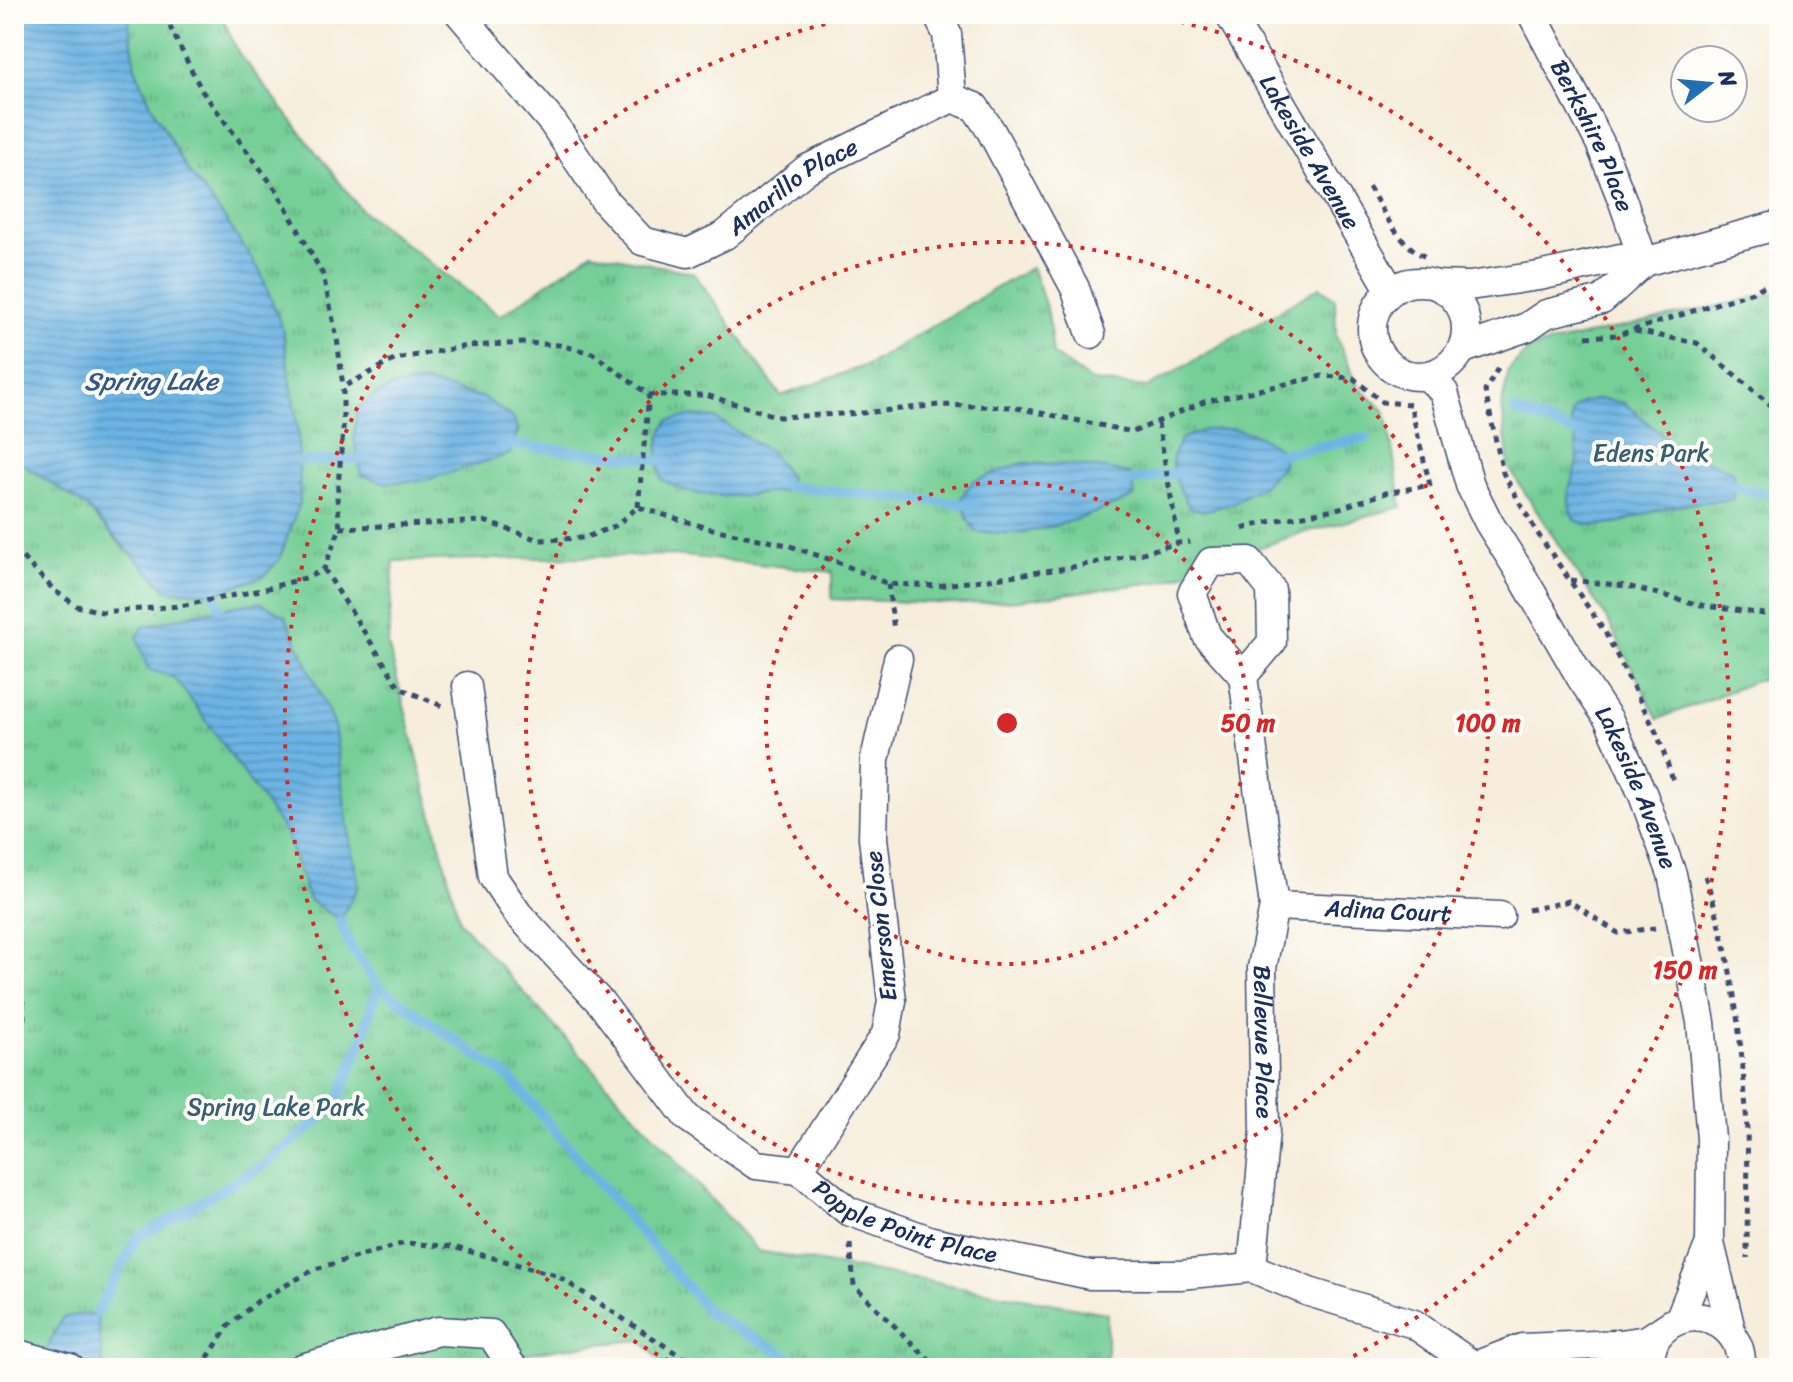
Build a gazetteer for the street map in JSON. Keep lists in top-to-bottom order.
{
  "streets": {
    "street": [
      "Berkshire Place",
      "Lakeside Avenue",
      "Amarillo Place",
      "Adina Court",
      "Emerson Close",
      "Bellevue Place",
      "Popple Point Place"
    ]
  },
  "crossings": [
    ["Adina Court", "Bellevue Place"],
    ["Emerson Close", "Popple Point Place"],
    ["Bellevue Place", "Popple Point Place"]
  ],
  "water": ["Spring Lake"],
  "parks": ["Edens Park", "Spring Lake Park"],
  "north": "right",
  "rings": ["50 m", "100 m", "150 m"]
}
